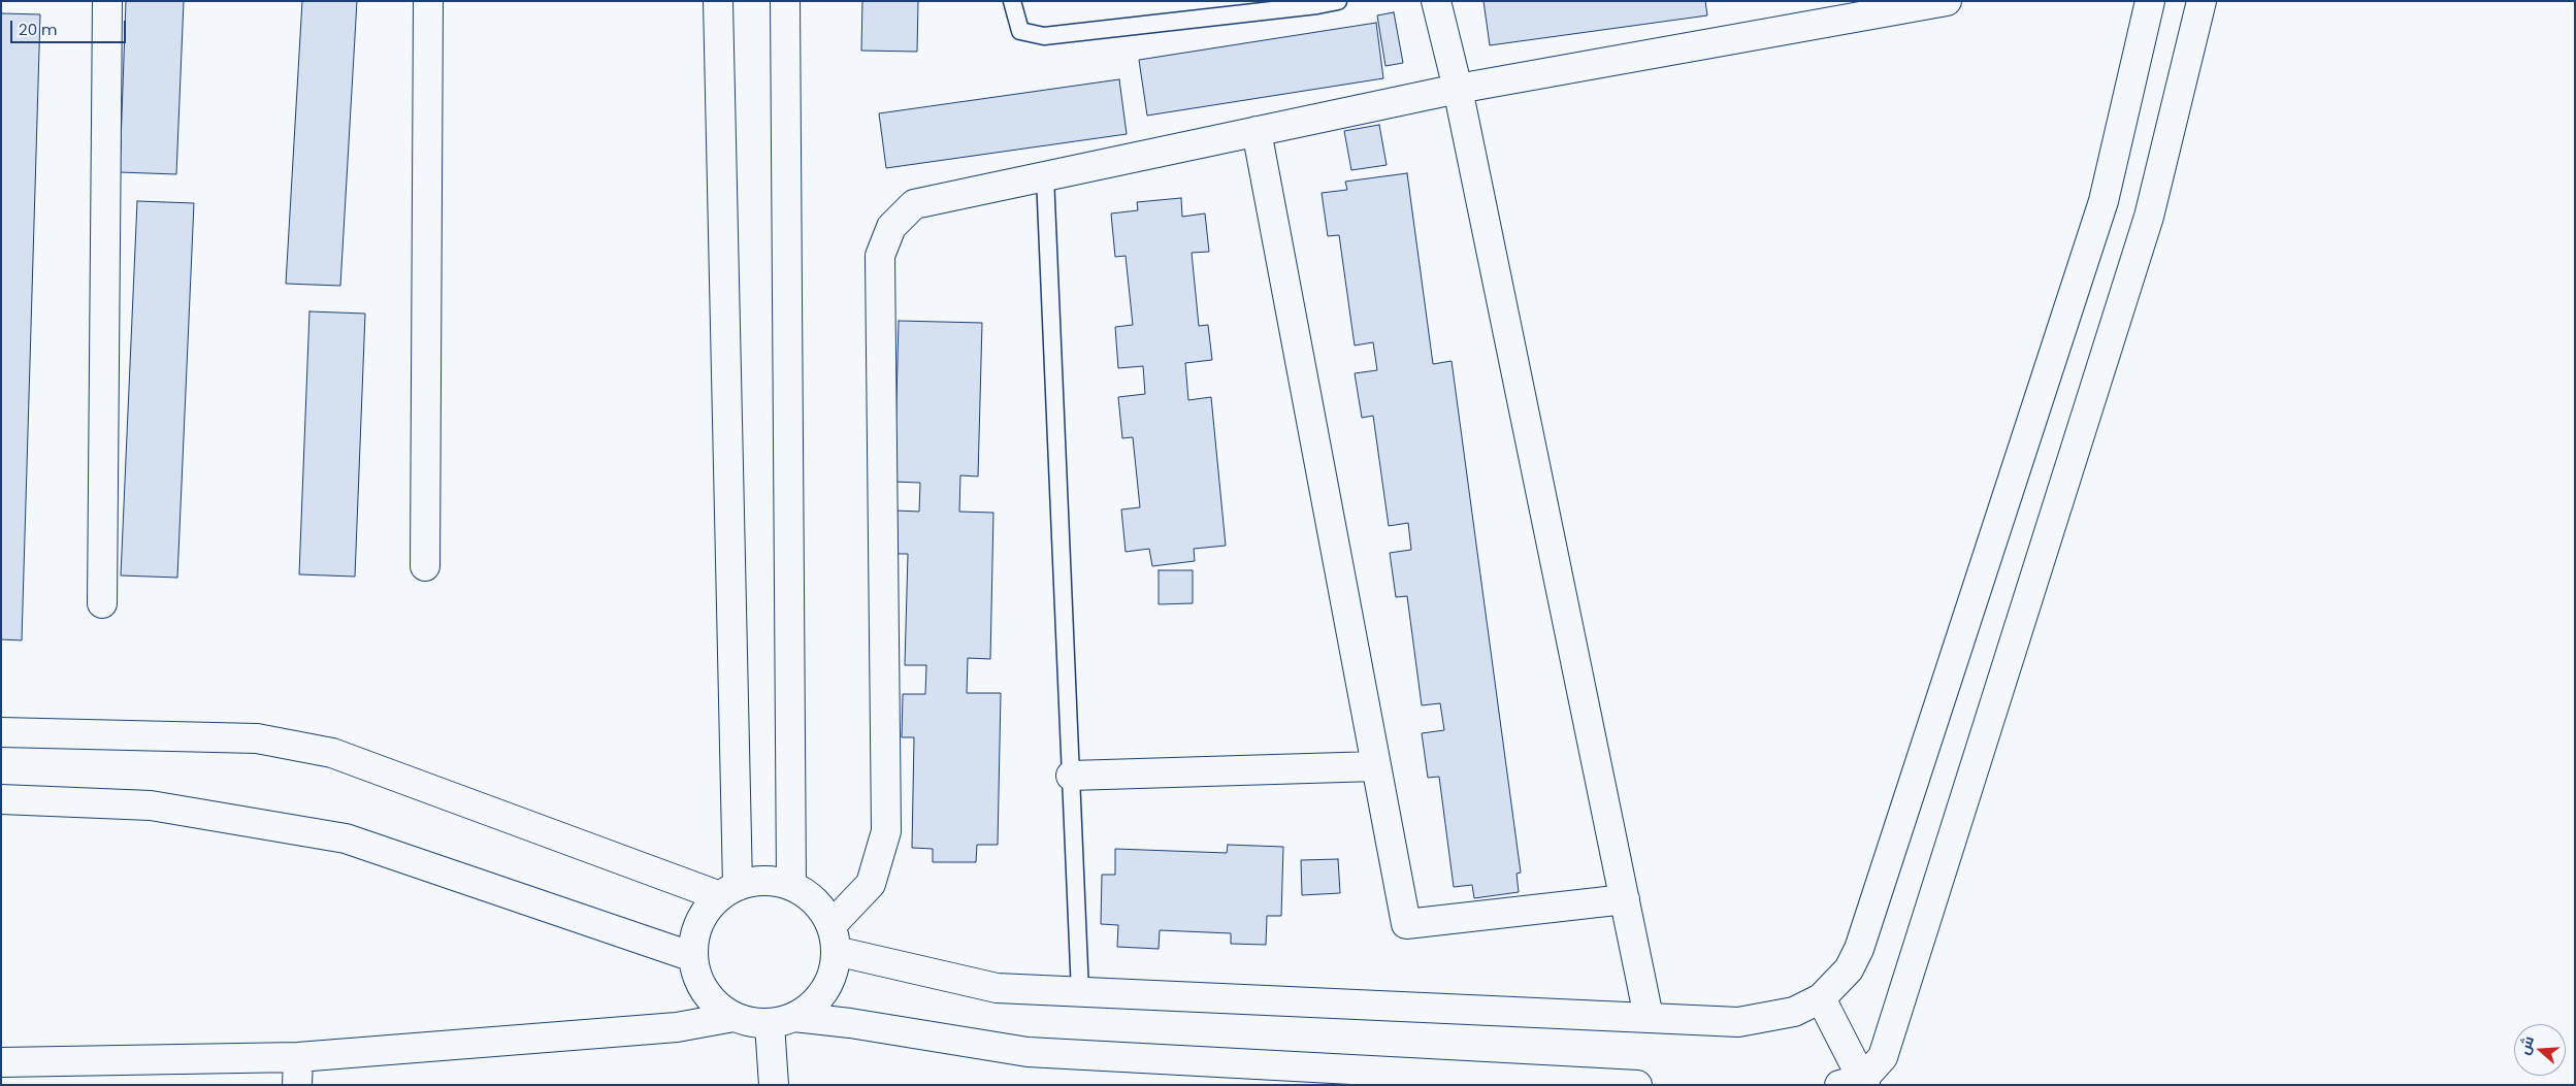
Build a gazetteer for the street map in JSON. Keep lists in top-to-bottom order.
{
  "scale_bar": "20 m",
  "north": "left"
}
